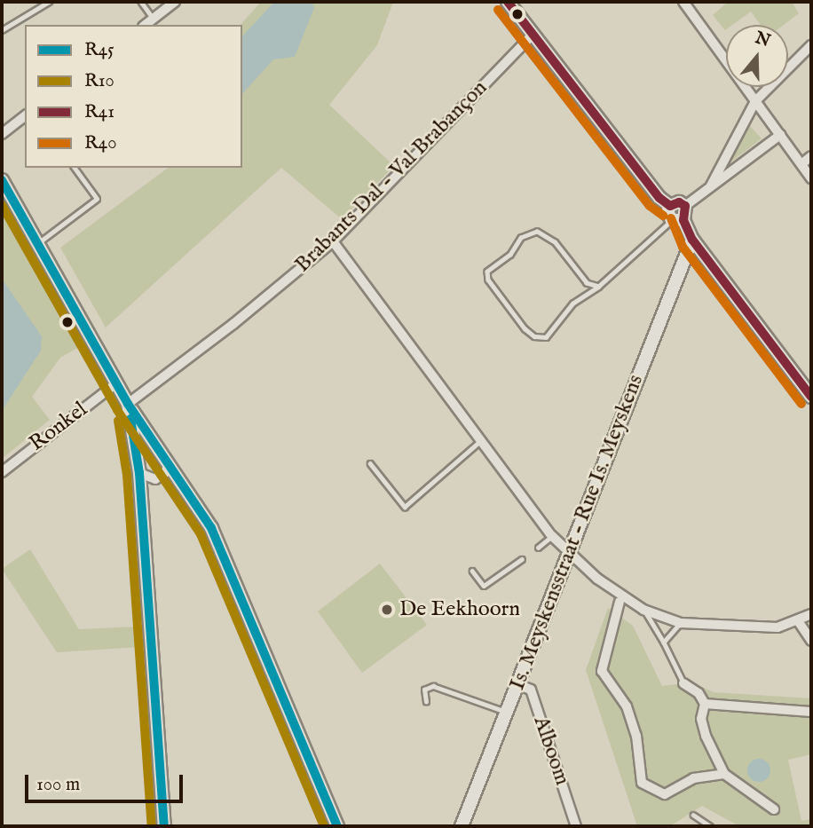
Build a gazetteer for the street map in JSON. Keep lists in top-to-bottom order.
{
  "streets": {
    "street": [
      "Brabants Dal - Val Brabançon",
      "Ronkel",
      "Is. Meyskensstraat - Rue Is. Meyskens",
      "Alboom"
    ]
  },
  "crossings": [
    ["Is. Meyskensstraat - Rue Is. Meyskens", "Alboom"]
  ],
  "places": ["De Eekhoorn"],
  "lines": [
    "transit line R41",
    "transit line R40",
    "transit line R45",
    "transit line R10"
  ],
  "legend": [
    "R45",
    "R10",
    "R41",
    "R40"
  ],
  "scale_bar": "100 m",
  "north": "top"
}
